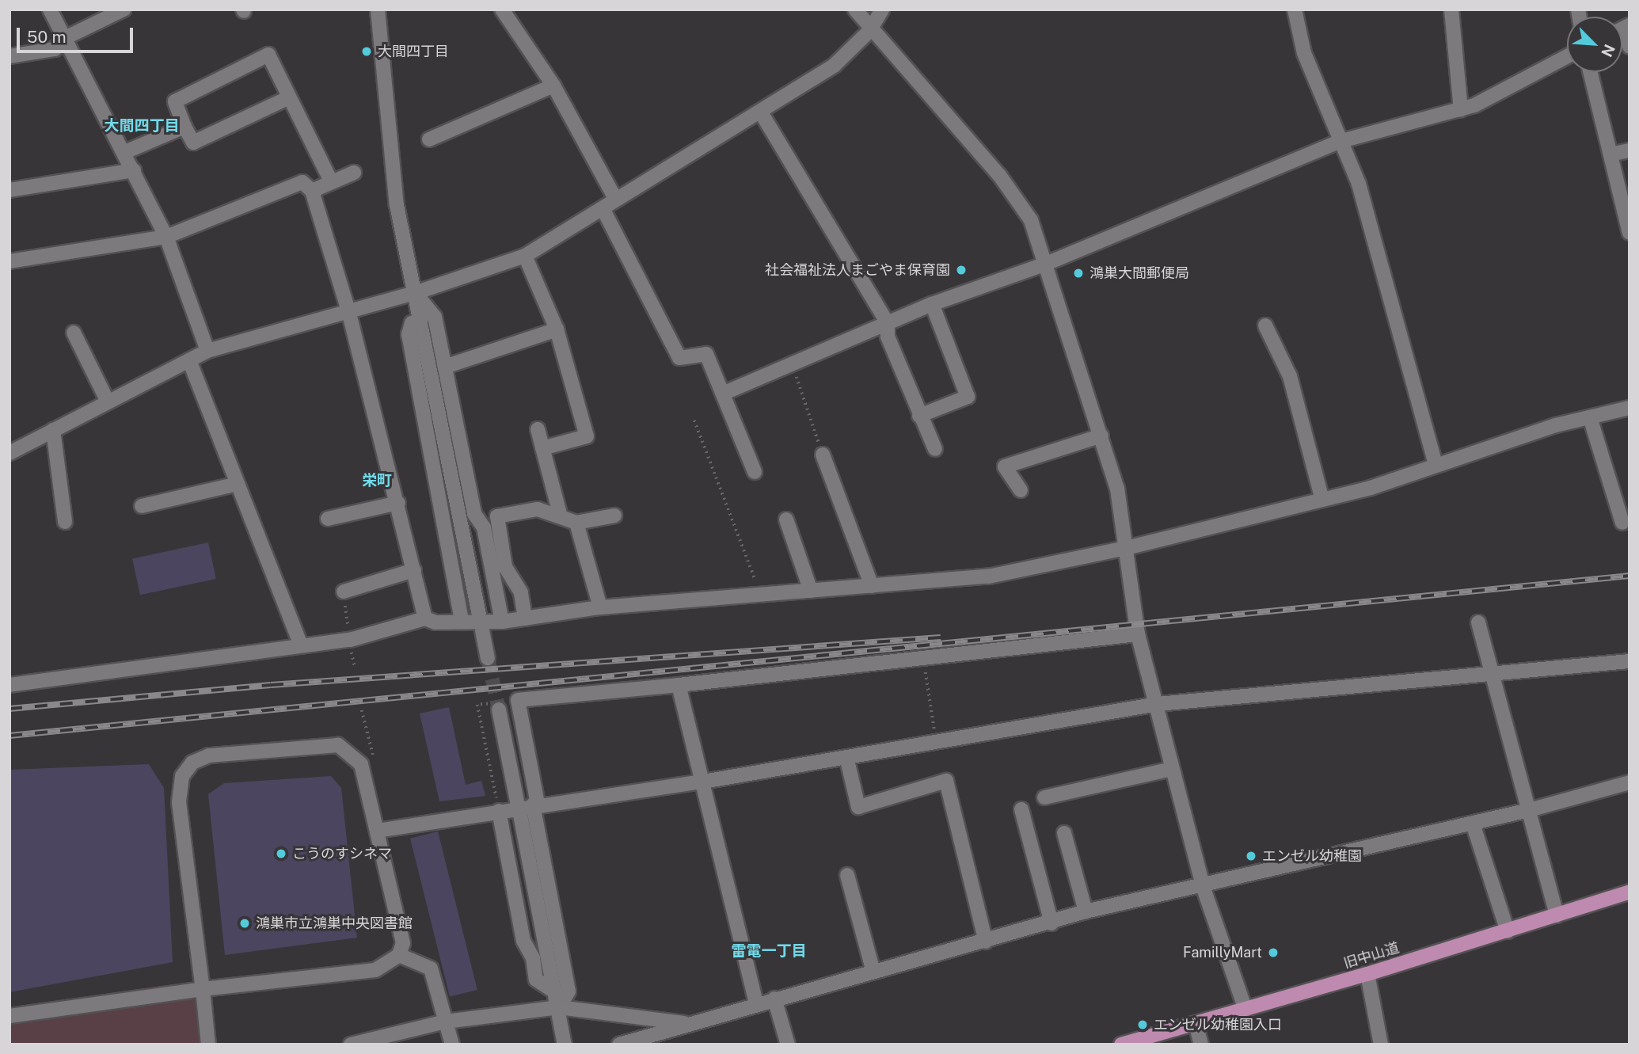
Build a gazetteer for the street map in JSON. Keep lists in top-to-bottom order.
{
  "streets": {
    "main road": ["旧中山道"]
  },
  "districts": ["大間四丁目", "栄町", "雷電一丁目"],
  "places": [
    "大間四丁目",
    "社会福祉法人まごやま保育園",
    "鴻巣大間郵便局",
    "こうのすシネマ",
    "エンゼル幼稚園",
    "鴻巣市立鴻巣中央図書館",
    "FamillyMart",
    "エンゼル幼稚園入口"
  ],
  "scale_bar": "50 m",
  "north": "bottom right"
}
